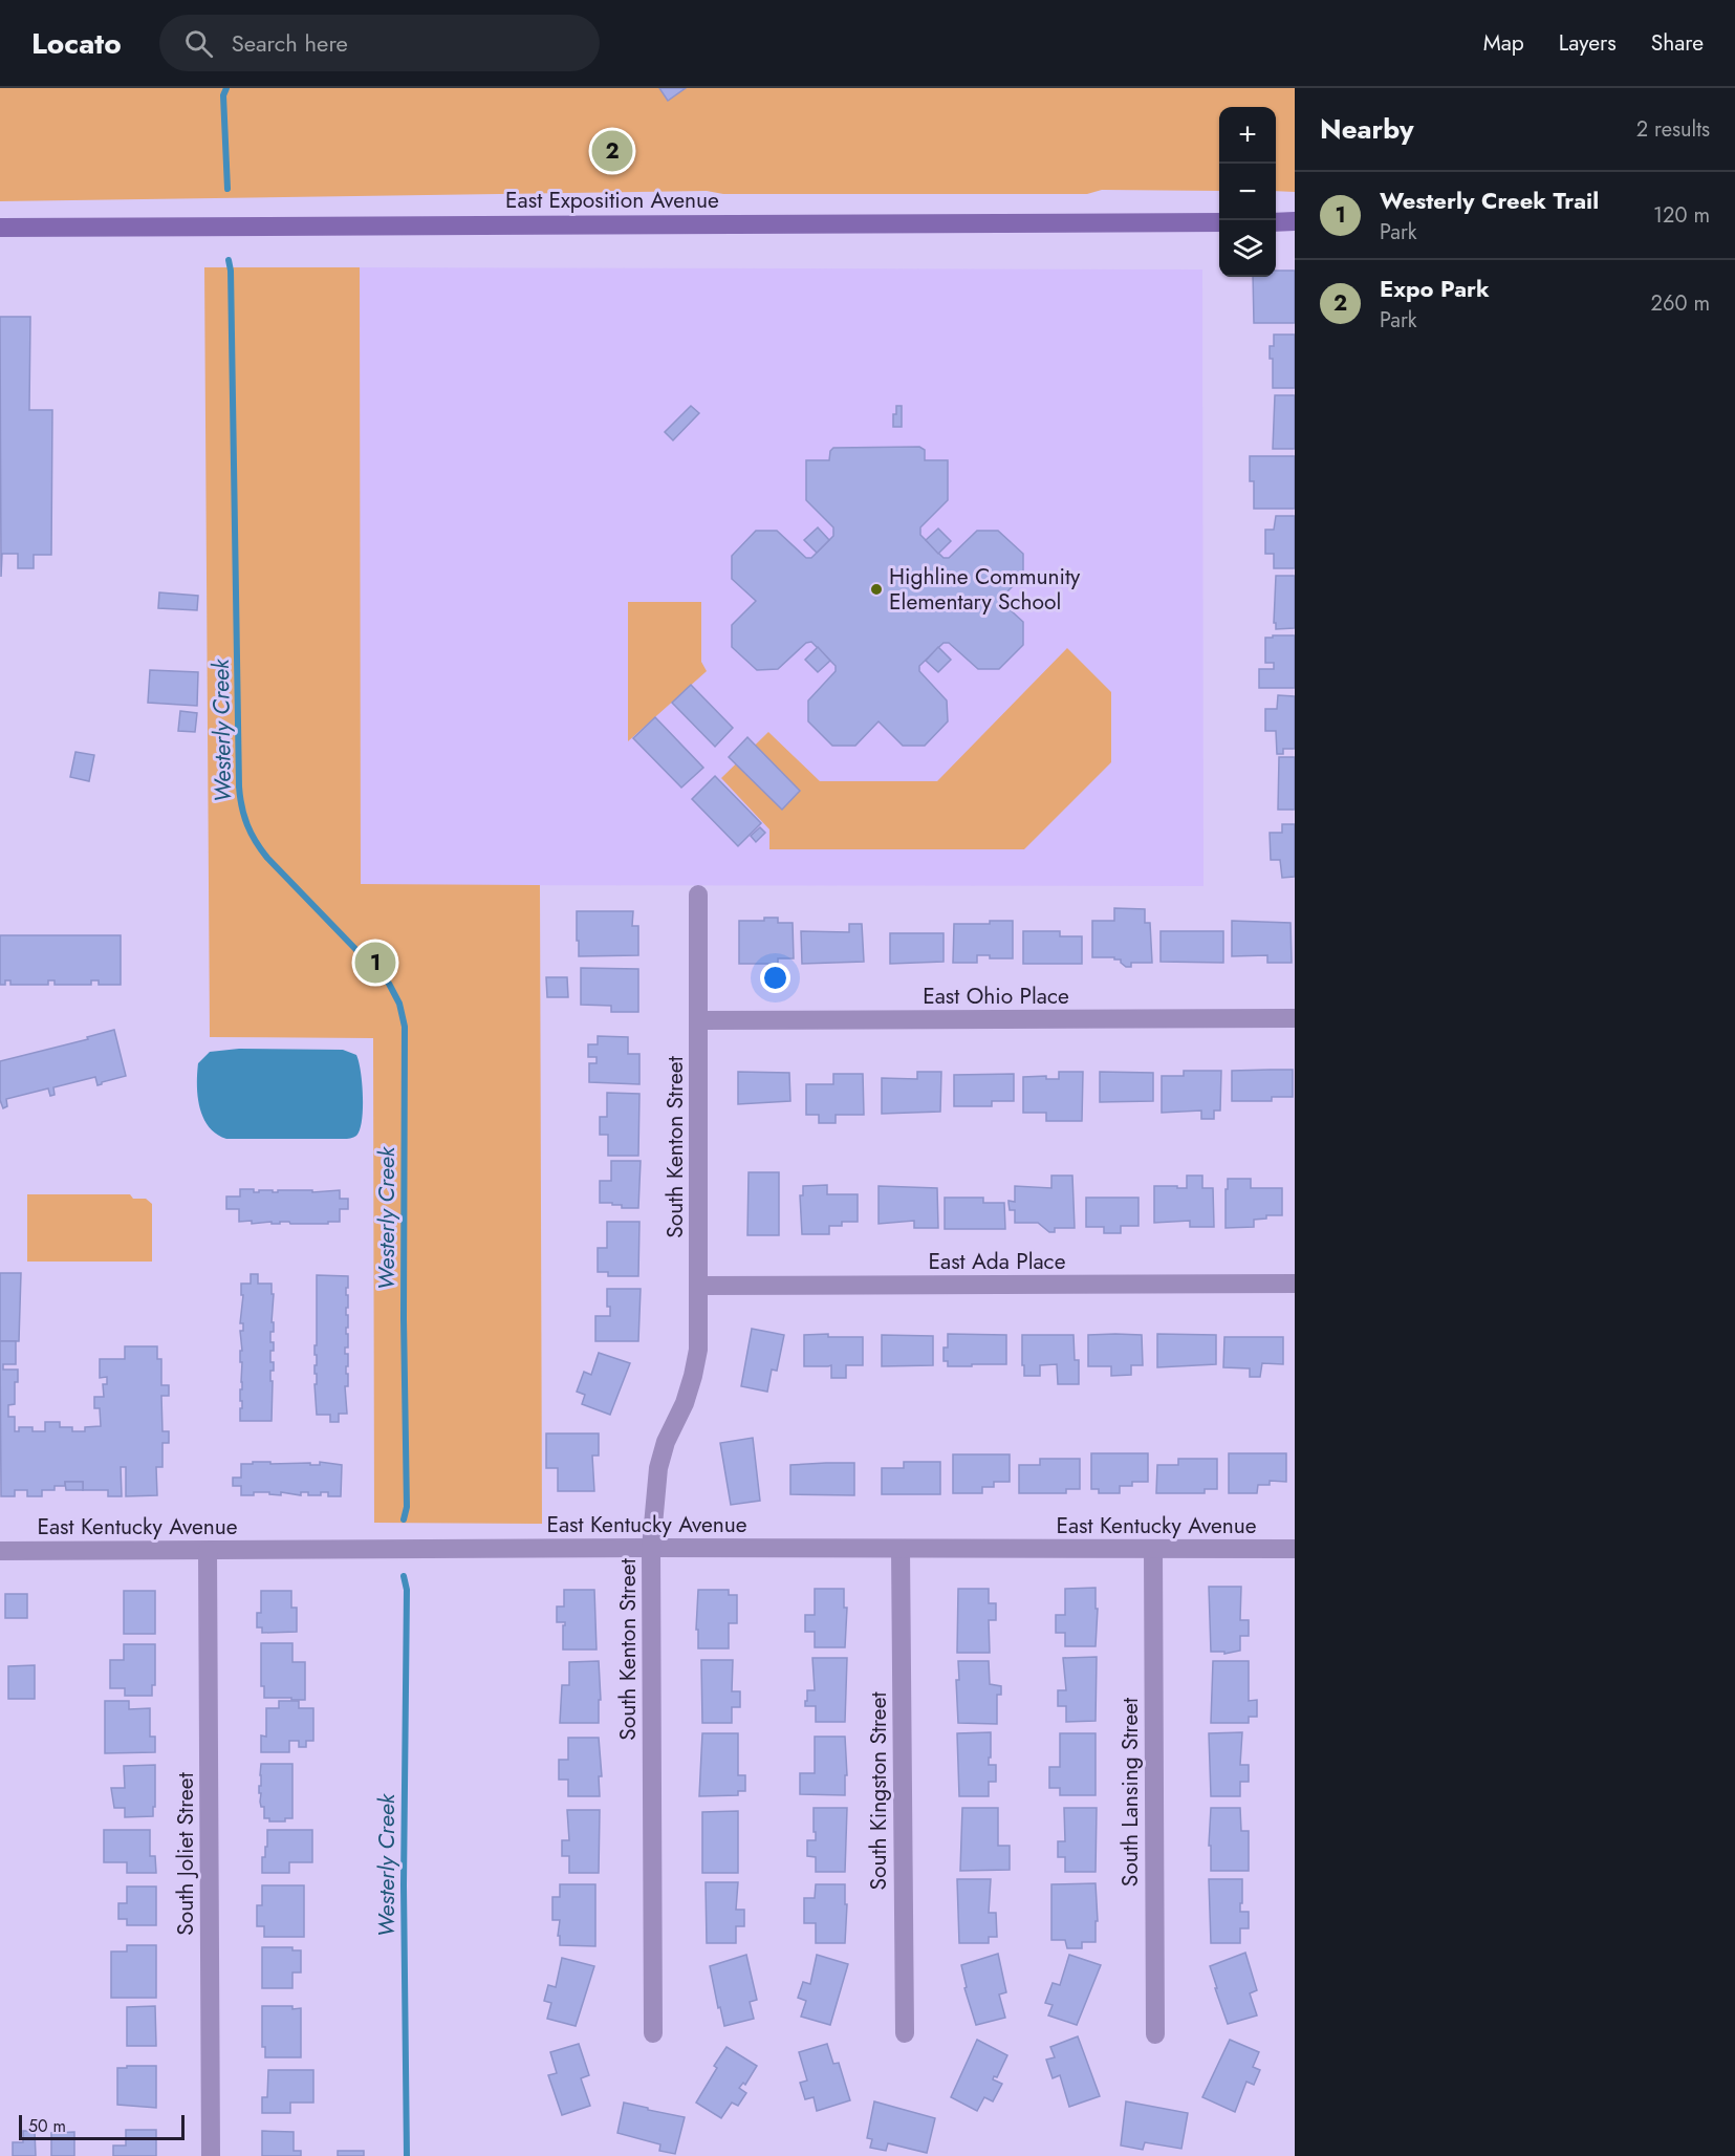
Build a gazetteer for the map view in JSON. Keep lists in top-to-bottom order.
{
  "streets": {
    "street": [
      "East Exposition Avenue",
      "East Ohio Place",
      "South Kenton Street",
      "East Ada Place",
      "East Kentucky Avenue",
      "South Kingston Street",
      "South Lansing Street",
      "South Joliet Street"
    ]
  },
  "crossings": [
    ["East Ohio Place", "South Kenton Street"],
    ["South Kenton Street", "East Ada Place"],
    ["South Kenton Street", "East Kentucky Avenue"],
    ["East Kentucky Avenue", "South Kingston Street"],
    ["East Kentucky Avenue", "South Lansing Street"],
    ["East Kentucky Avenue", "South Joliet Street"]
  ],
  "water": ["Westerly Creek"],
  "places": ["Highline Community Elementary School"],
  "scale_bar": "50 m",
  "page": {
    "header": "Locato",
    "search": "Search here",
    "nav": ["Map", "Layers", "Share"],
    "heading": ["Nearby", "2 results"],
    "map_buttons": ["+", "−"],
    "pins": ["2", "1"],
    "list": [
      {
        "mark": "1",
        "name": "Westerly Creek Trail",
        "note": "Park",
        "value": "120 m"
      },
      {
        "mark": "2",
        "name": "Expo Park",
        "note": "Park",
        "value": "260 m"
      }
    ],
    "scale": "50 m"
  }
}
